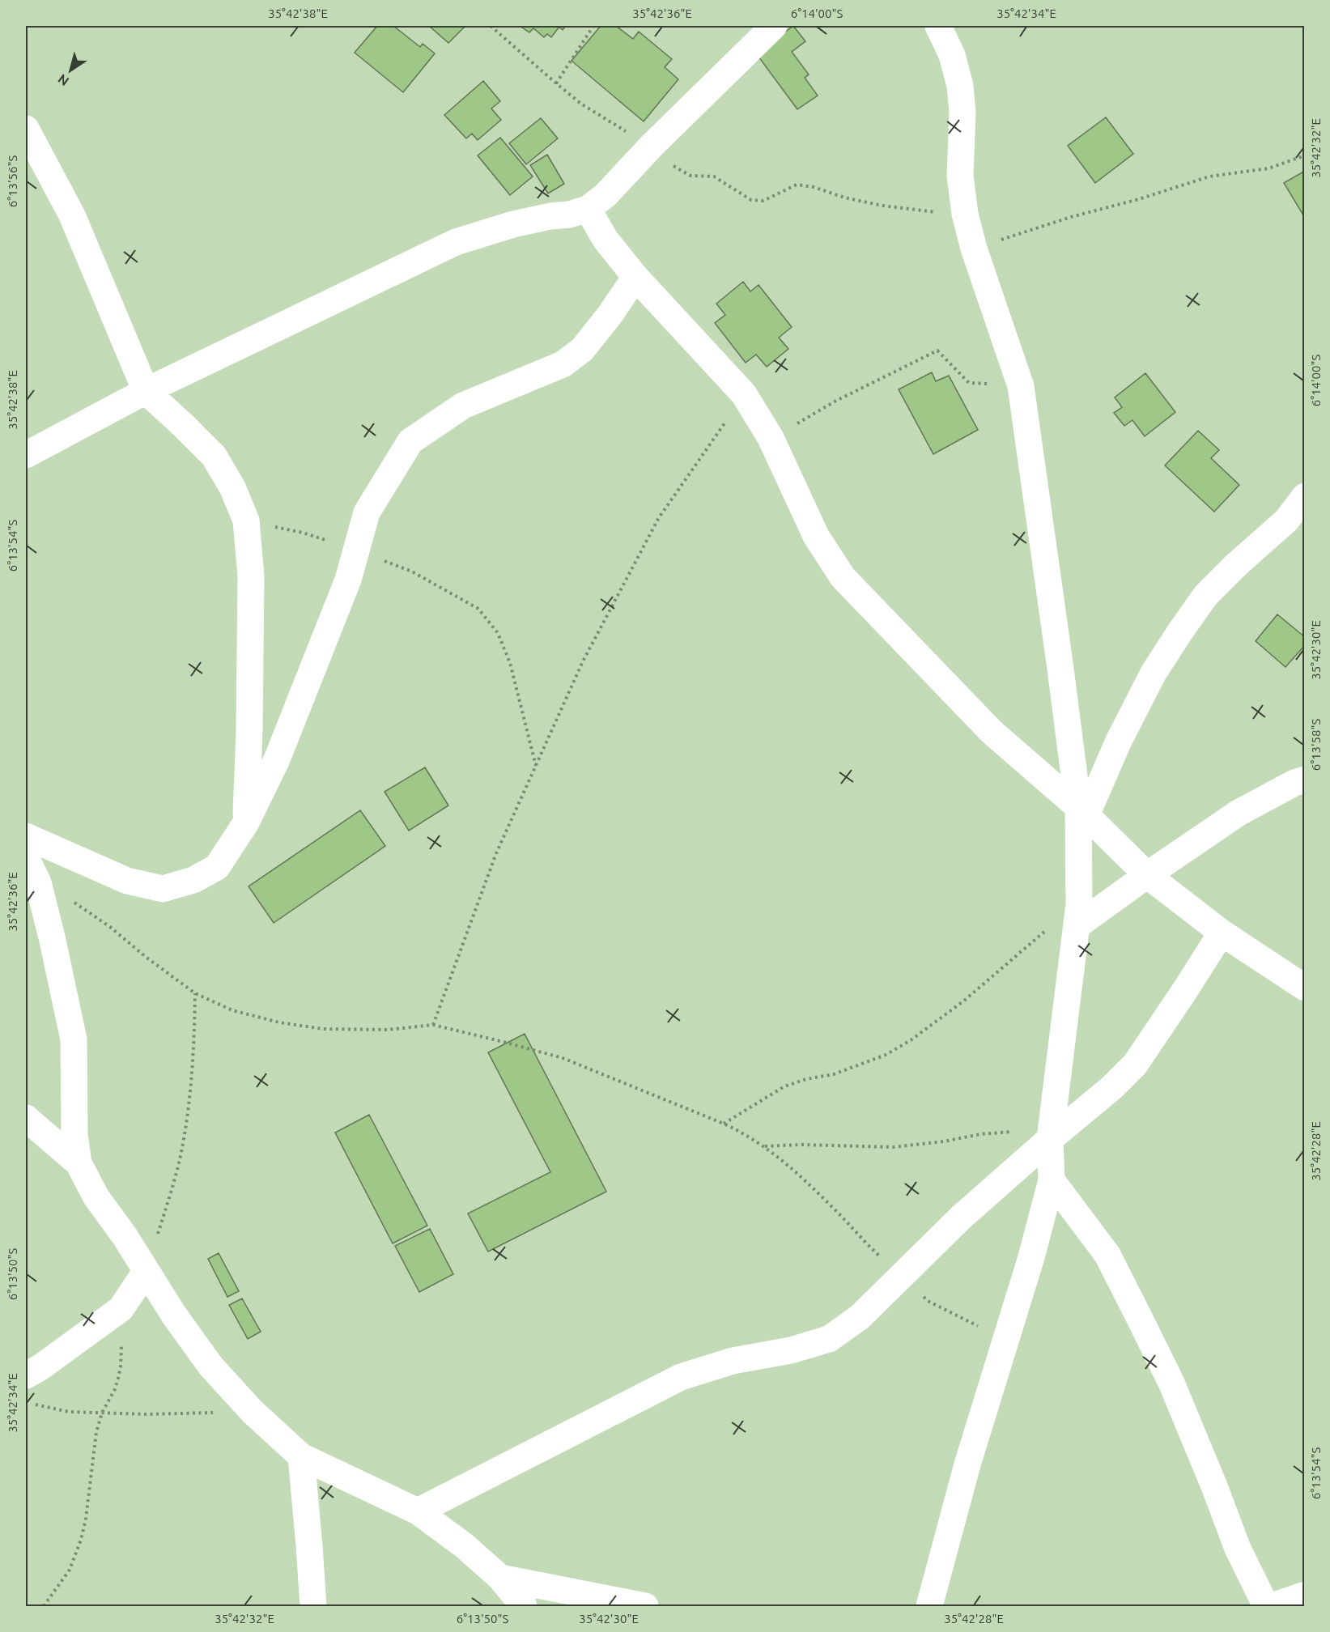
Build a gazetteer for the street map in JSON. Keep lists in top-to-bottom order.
{
  "north": "bottom left",
  "coordinates": [
    "35°42'38\"E",
    "35°42'36\"E",
    "6°14'00\"S",
    "35°42'34\"E",
    "35°42'32\"E",
    "6°13'56\"S",
    "6°13'54\"S",
    "35°42'30\"E",
    "6°13'58\"S",
    "35°42'28\"E",
    "6°13'50\"S"
  ]
}
